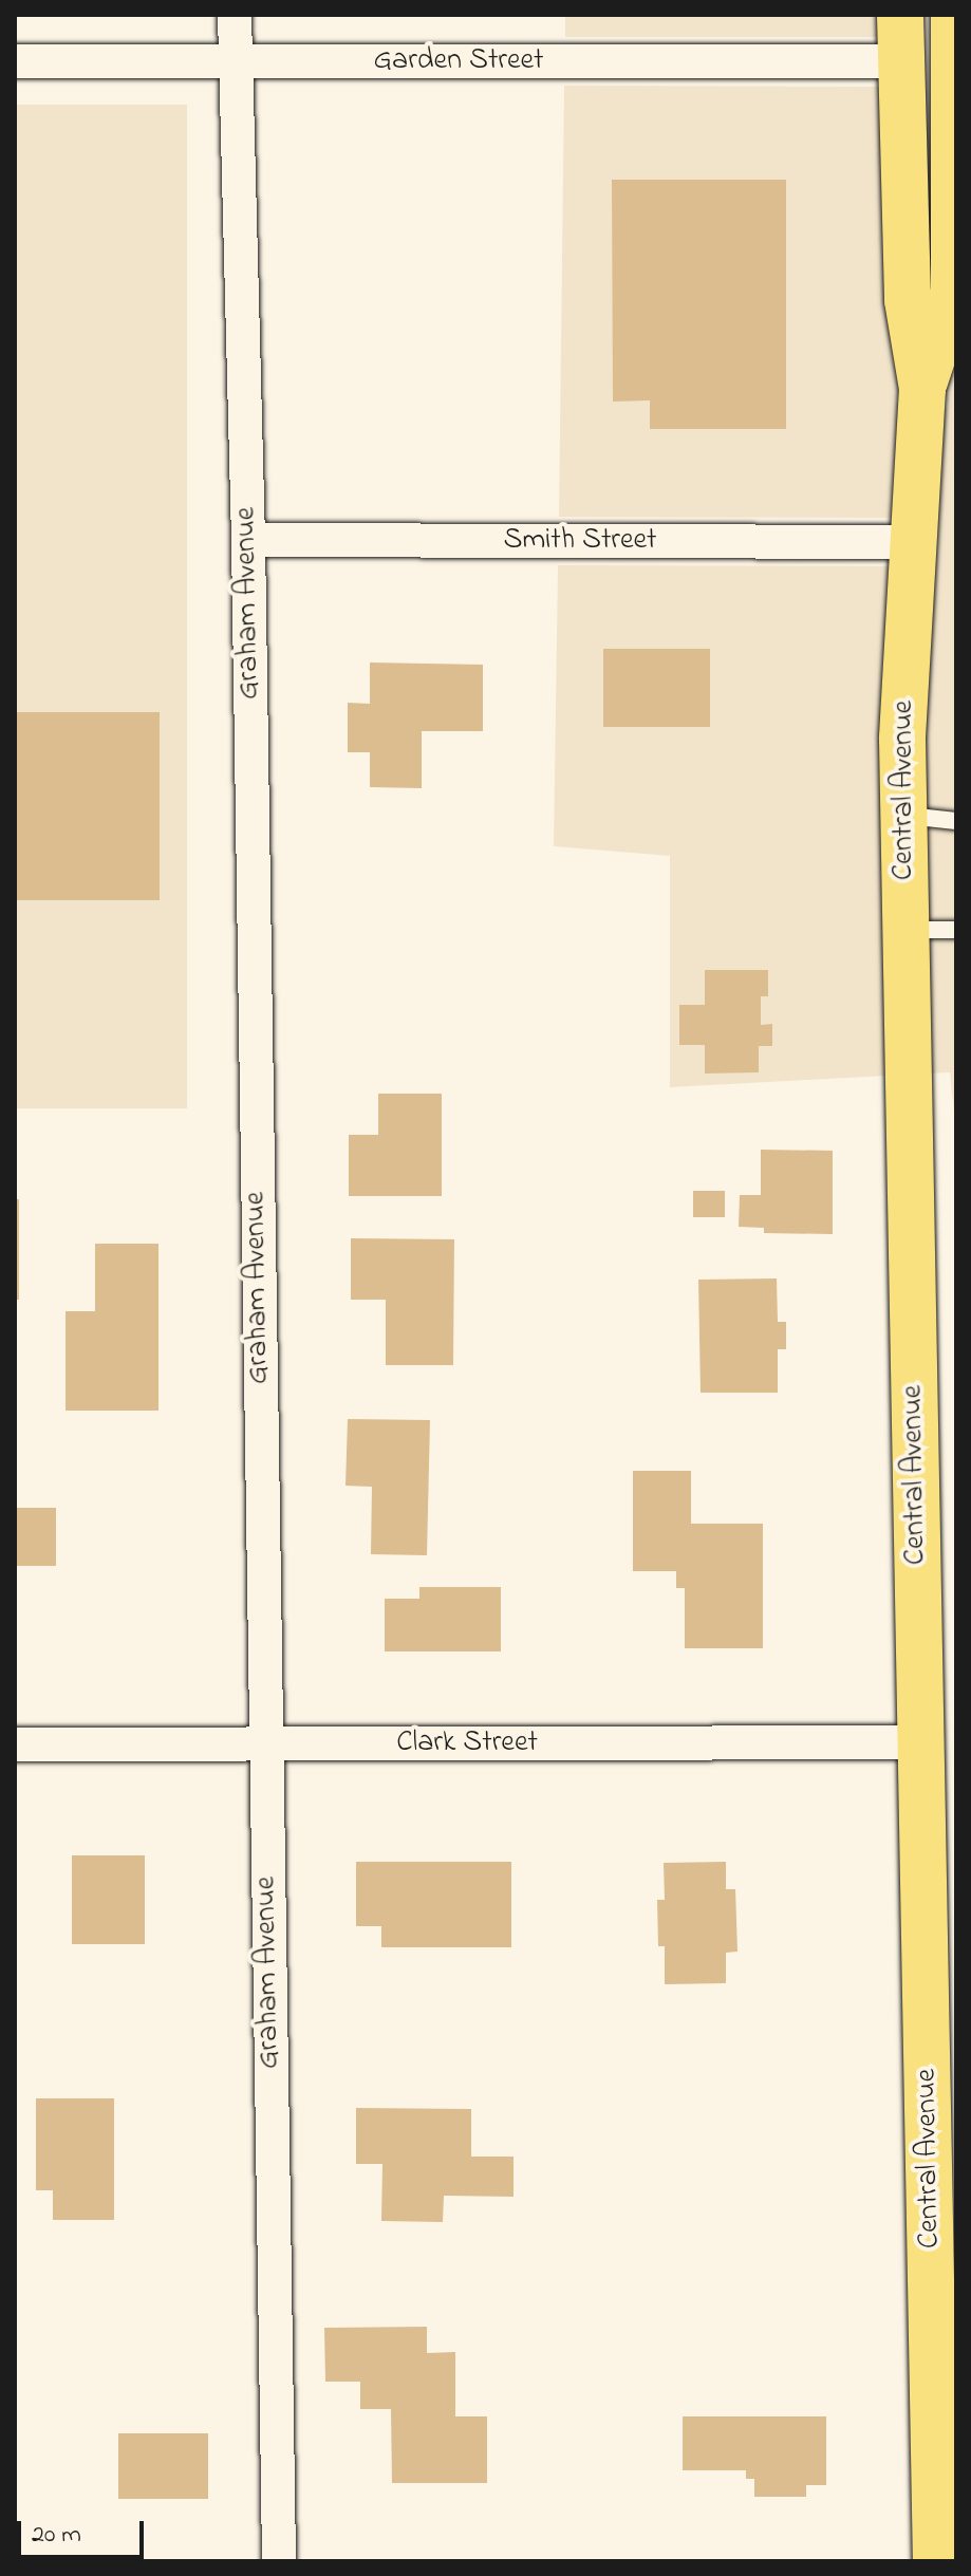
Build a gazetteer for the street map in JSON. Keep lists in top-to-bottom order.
{
  "streets": {
    "main road": ["Central Avenue"],
    "street": [
      "Garden Street",
      "Smith Street",
      "Graham Avenue",
      "Clark Street"
    ]
  },
  "crossings": [
    ["Garden Street", "Graham Avenue"],
    ["Garden Street", "Central Avenue"],
    ["Smith Street", "Graham Avenue"],
    ["Smith Street", "Central Avenue"],
    ["Graham Avenue", "Clark Street"],
    ["Central Avenue", "Clark Street"]
  ],
  "scale_bar": "20 m"
}
